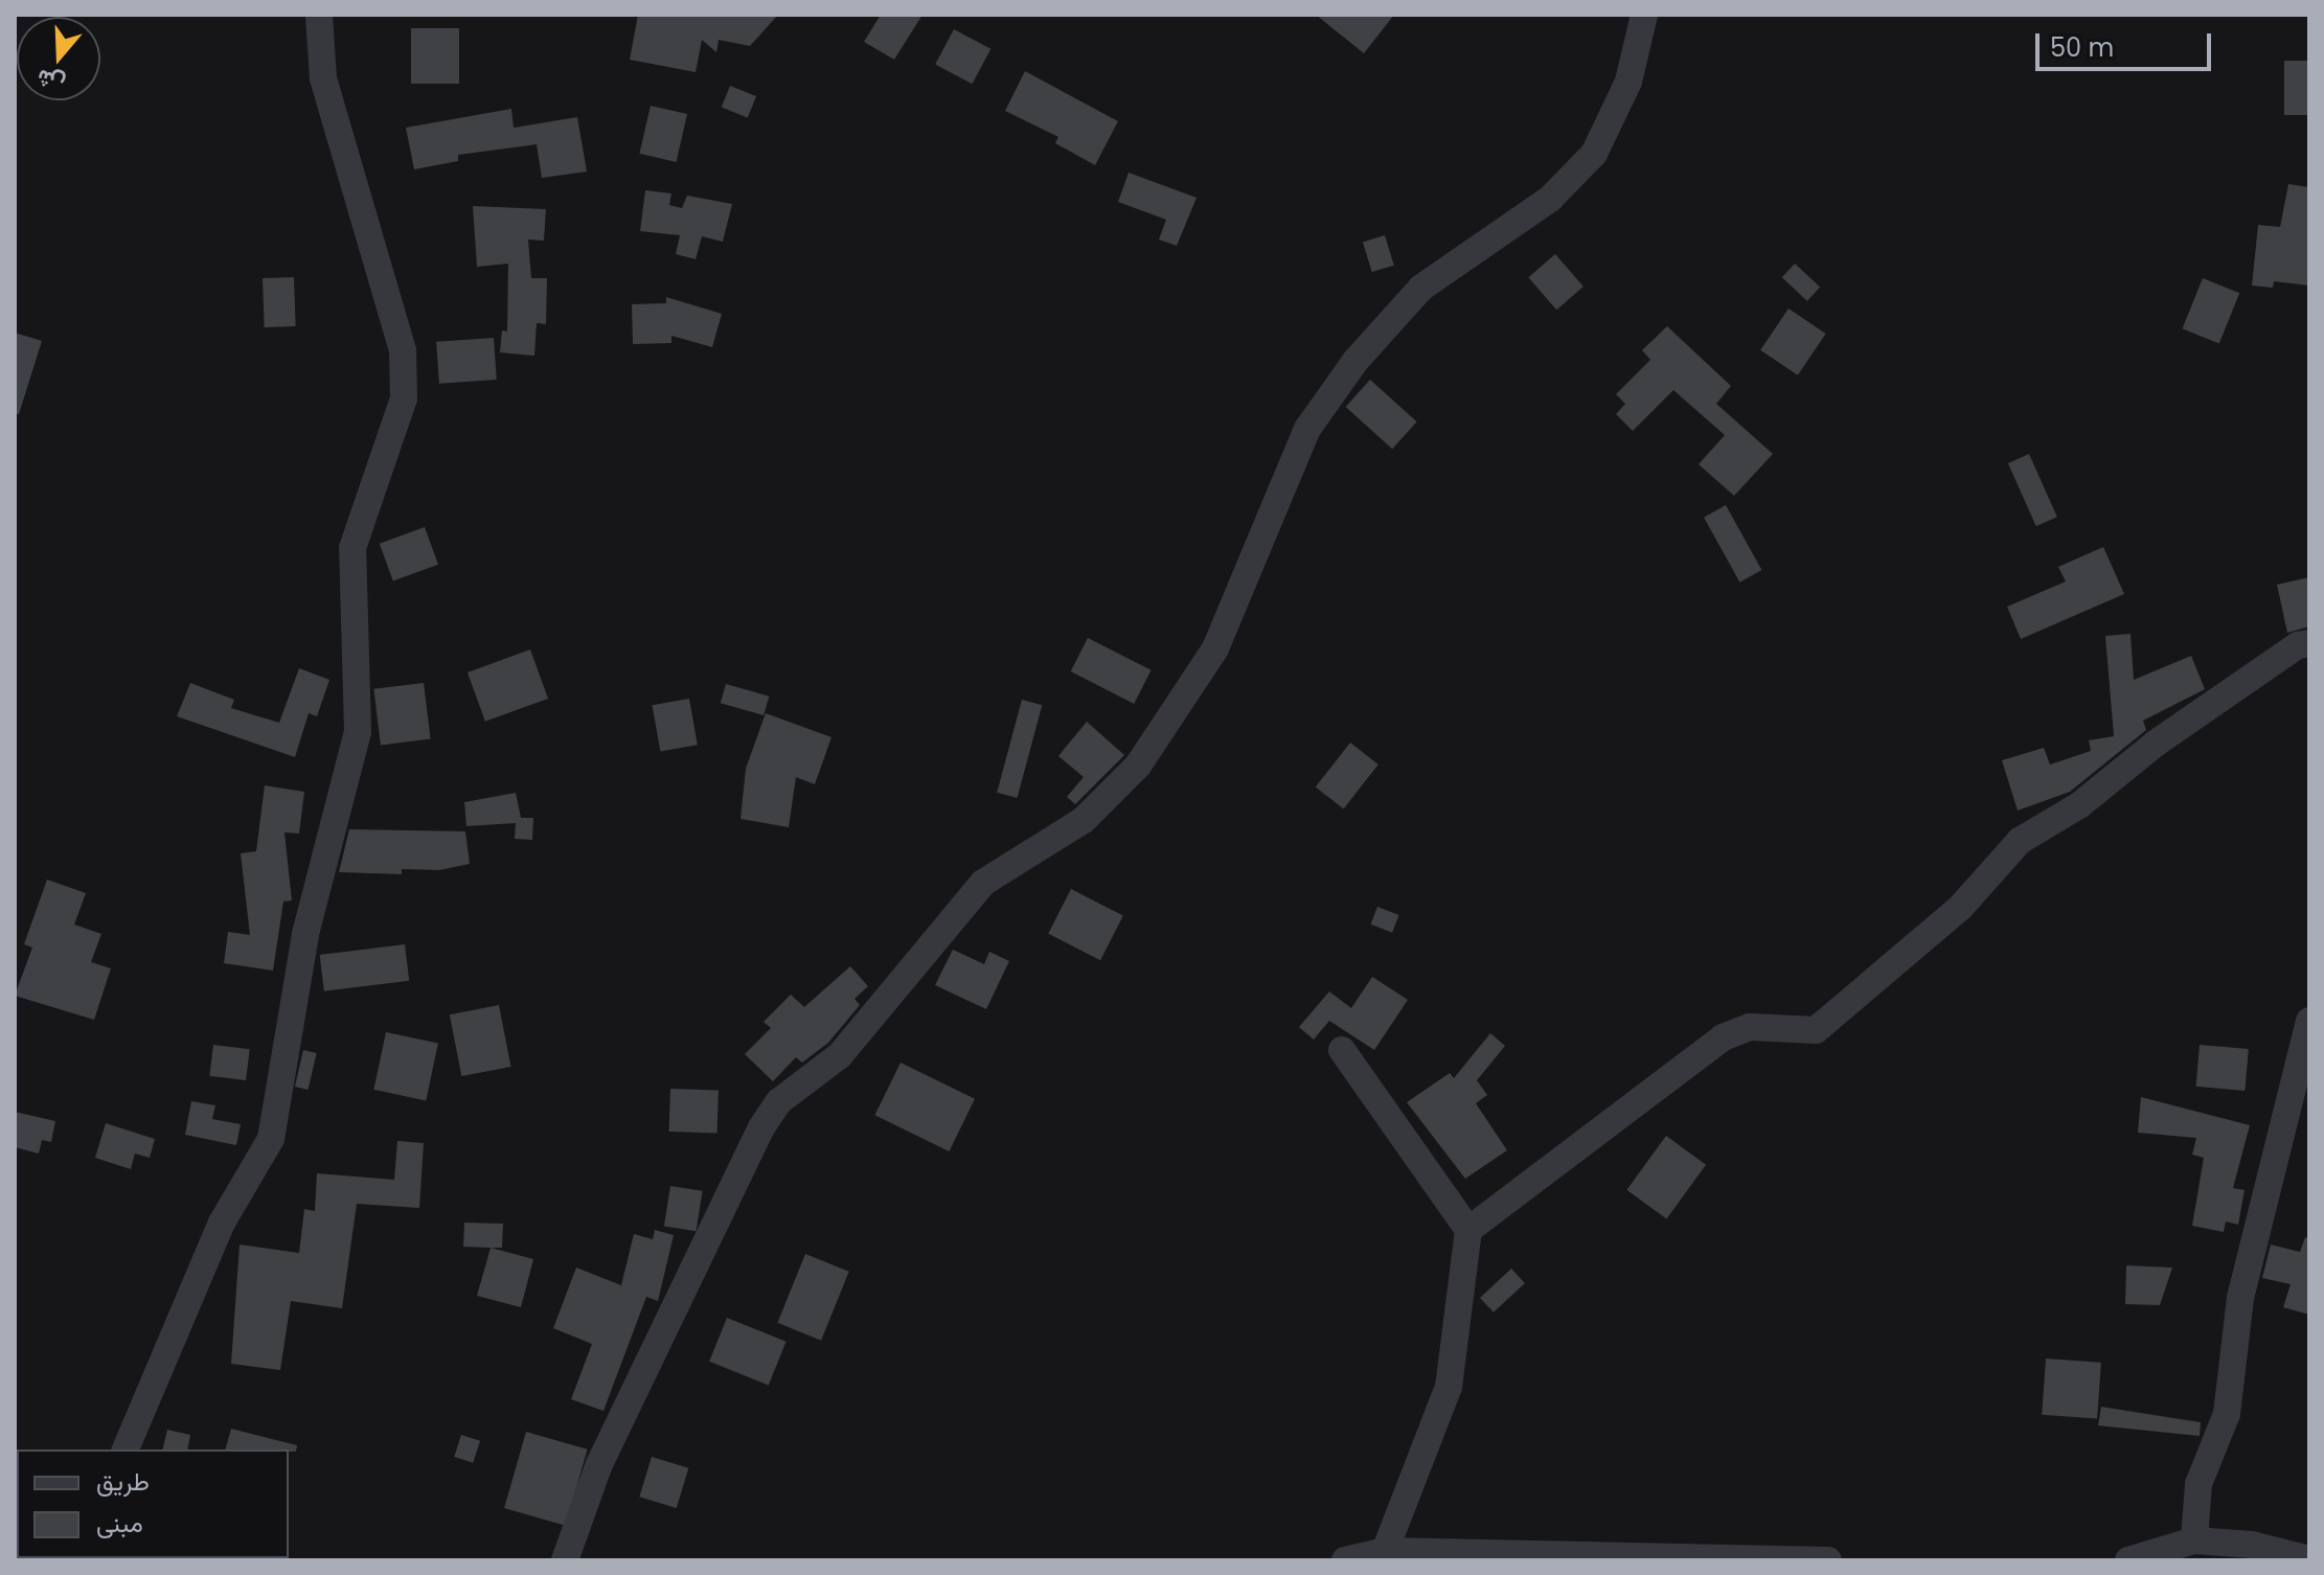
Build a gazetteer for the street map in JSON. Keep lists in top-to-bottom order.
{
  "legend": ["طريق", "مبنى"],
  "scale_bar": "50 m",
  "north": "bottom"
}
